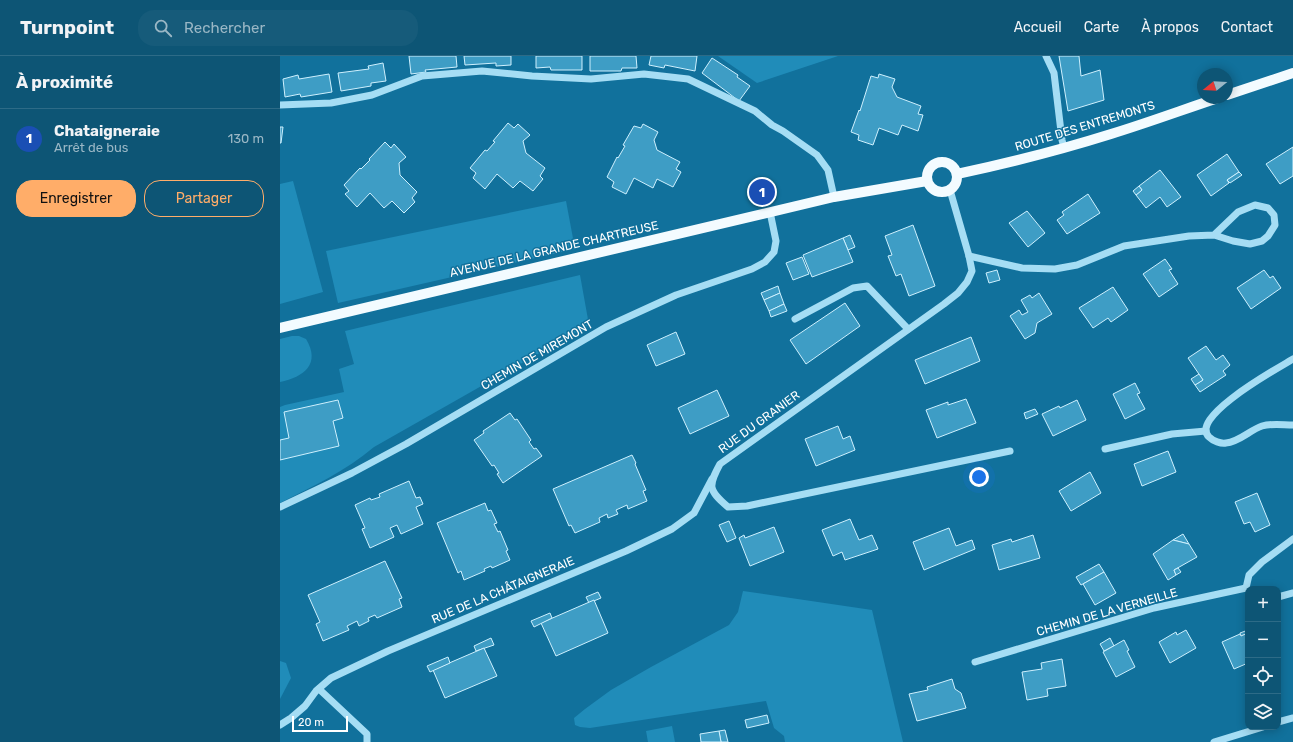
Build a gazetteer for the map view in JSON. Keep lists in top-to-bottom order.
{
  "streets": {
    "main road": ["ROUTE DES ENTREMONTS", "AVENUE DE LA GRANDE CHARTREUSE"],
    "street": [
      "CHEMIN DE MIREMONT",
      "RUE DU GRANIER",
      "RUE DE LA CHÂTAIGNERAIE",
      "CHEMIN DE LA VERNEILLE"
    ]
  },
  "crossings": [
    ["ROUTE DES ENTREMONTS", "RUE DU GRANIER"],
    ["AVENUE DE LA GRANDE CHARTREUSE", "CHEMIN DE MIREMONT"],
    ["RUE DU GRANIER", "RUE DE LA CHÂTAIGNERAIE"]
  ],
  "scale_bar": "20 m",
  "north": "left",
  "page": {
    "header": "Turnpoint",
    "search": "Rechercher",
    "nav": [
      "Accueil",
      "Carte",
      "À propos",
      "Contact"
    ],
    "heading": "À proximité",
    "list": [
      {
        "mark": "1",
        "name": "Chataigneraie",
        "note": "Arrêt de bus",
        "value": "130 m"
      }
    ],
    "buttons": ["Enregistrer", "Partager"],
    "pins": "1",
    "map_buttons": ["+", "−"],
    "scale": "20 m"
  }
}
